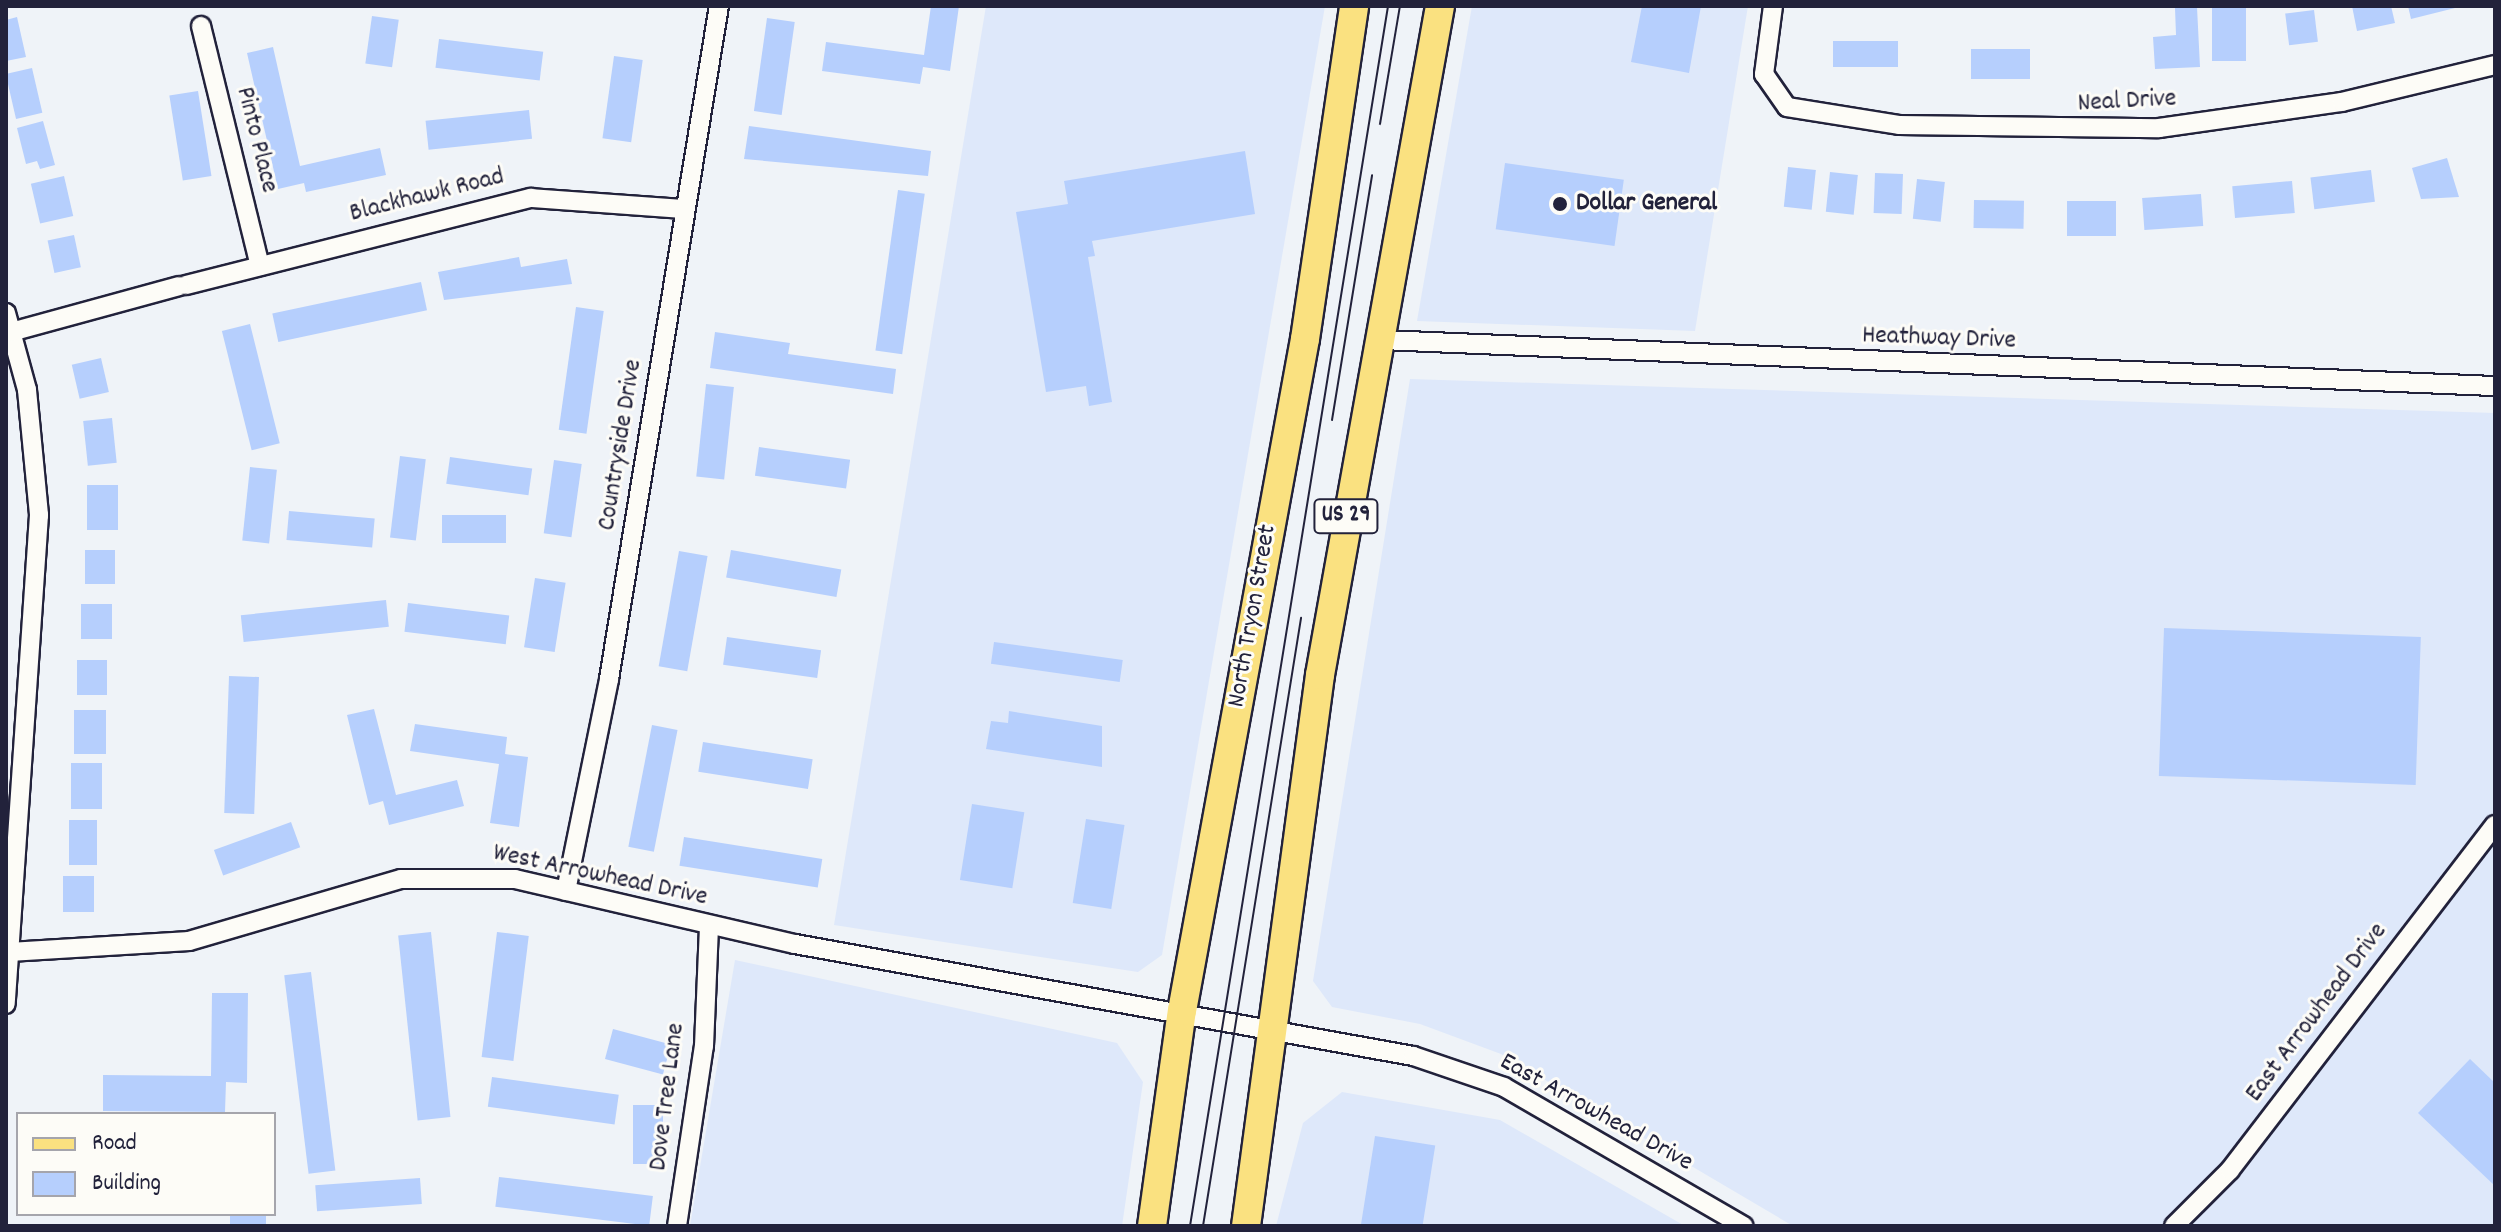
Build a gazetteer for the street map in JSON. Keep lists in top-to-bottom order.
{
  "streets": {
    "main road": ["US 29", "North Tryon Street"],
    "street": [
      "Neal Drive",
      "Pinto Place",
      "Blackhawk Road",
      "Heathway Drive",
      "Countryside Drive",
      "West Arrowhead Drive",
      "East Arrowhead Drive",
      "Dove Tree Lane"
    ]
  },
  "crossings": [
    ["Pinto Place", "Blackhawk Road"],
    ["Blackhawk Road", "Countryside Drive"],
    ["Heathway Drive", "US 29"],
    ["Countryside Drive", "West Arrowhead Drive"],
    ["US 29", "East Arrowhead Drive"],
    ["North Tryon Street", "West Arrowhead Drive"],
    ["North Tryon Street", "East Arrowhead Drive"],
    ["West Arrowhead Drive", "East Arrowhead Drive"],
    ["West Arrowhead Drive", "Dove Tree Lane"]
  ],
  "places": ["Dollar General"],
  "legend": ["Road", "Building"]
}
